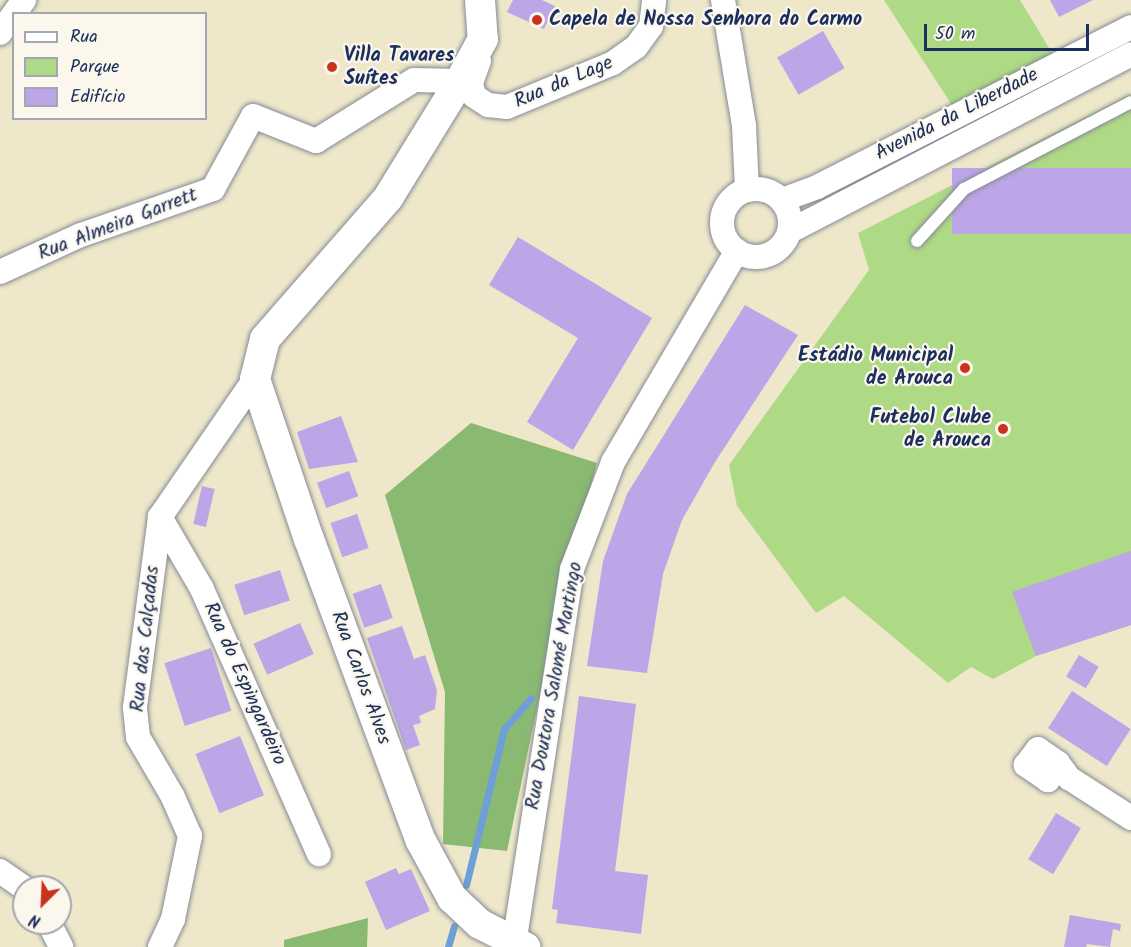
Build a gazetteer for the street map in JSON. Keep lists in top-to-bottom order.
{
  "streets": {
    "street": [
      "Rua da Lage",
      "Avenida da Liberdade",
      "Rua Almeira Garrett",
      "Rua das Calçadas",
      "Rua Carlos Alves",
      "Rua do Espingardeiro",
      "Rua Doutora Salomé Martingo"
    ]
  },
  "crossings": [
    ["Avenida da Liberdade", "Rua Doutora Salomé Martingo"],
    ["Rua das Calçadas", "Rua Carlos Alves"],
    ["Rua das Calçadas", "Rua do Espingardeiro"],
    ["Rua Carlos Alves", "Rua Doutora Salomé Martingo"]
  ],
  "places": [
    "Capela de Nossa Senhora do Carmo",
    "Villa Tavares Suítes",
    "Estádio Municipal de Arouca",
    "Futebol Clube de Arouca"
  ],
  "legend": ["Rua", "Parque", "Edifício"],
  "scale_bar": "50 m",
  "north": "bottom left"
}
